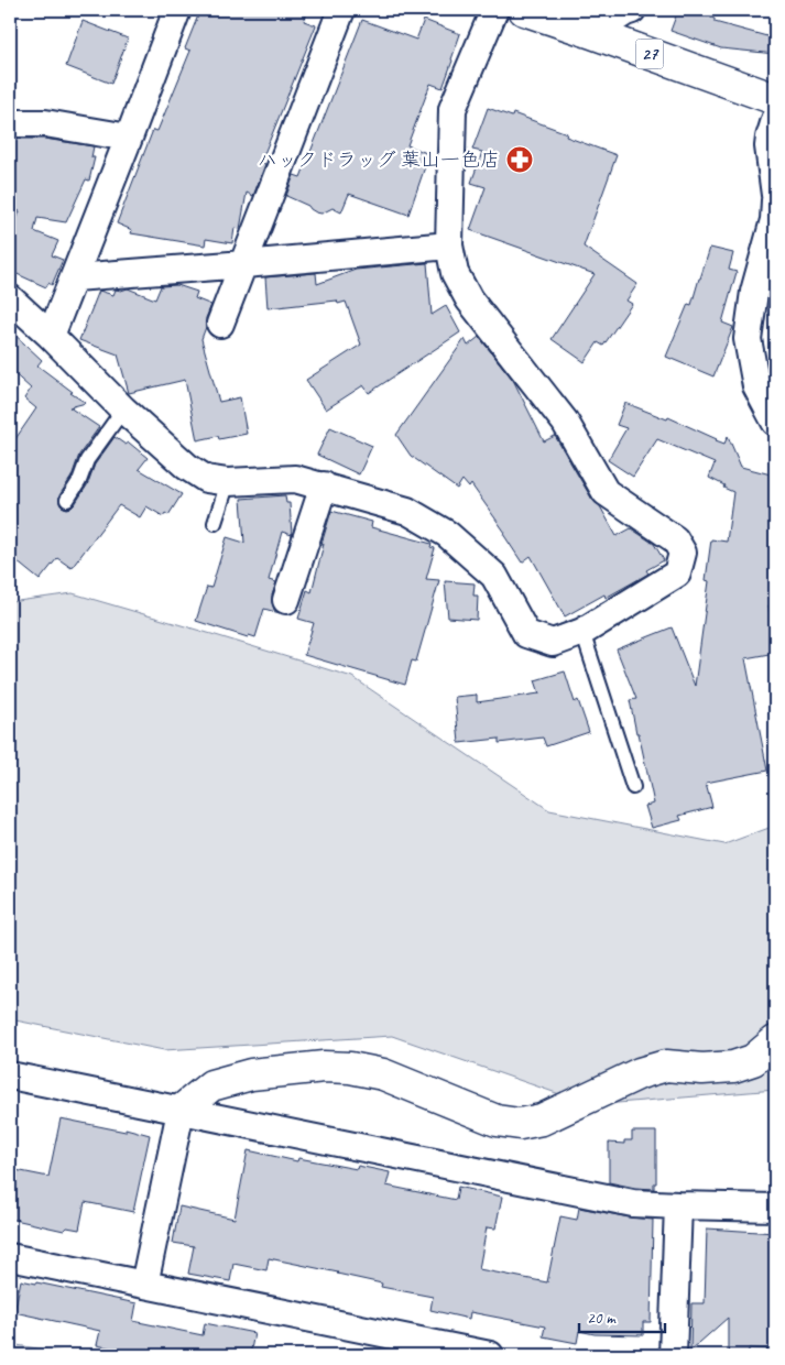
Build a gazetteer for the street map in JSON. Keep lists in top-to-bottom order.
{
  "streets": {
    "street": ["27"]
  },
  "places": {
    "pharmacy": ["ハックドラッグ 葉山一色店"]
  },
  "scale_bar": "20 m"
}
